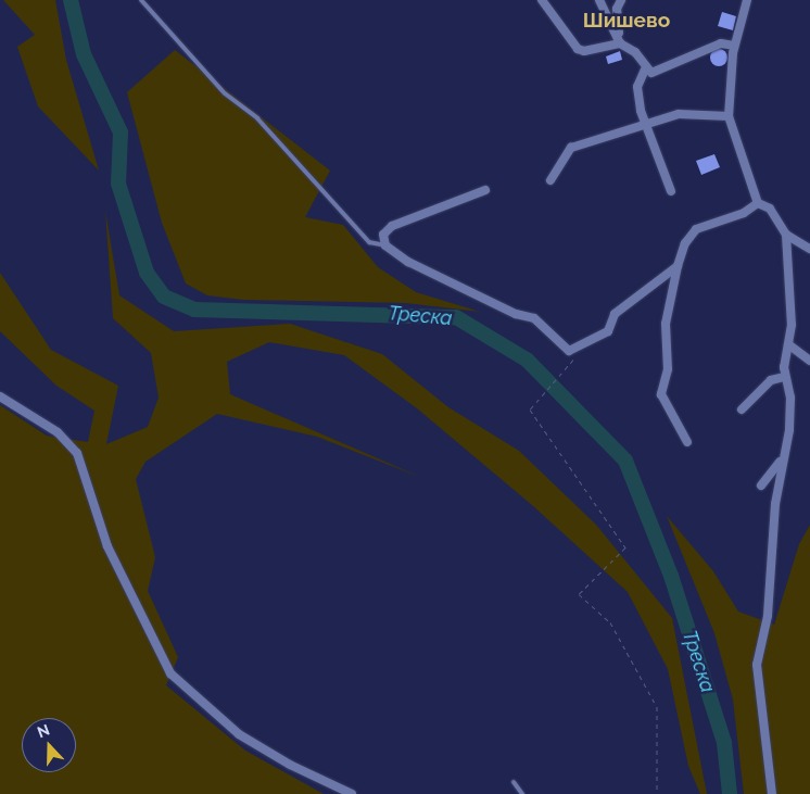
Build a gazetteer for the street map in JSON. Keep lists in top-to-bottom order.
{
  "districts": ["Шишево"],
  "water": ["Треска"],
  "north": "top"
}
